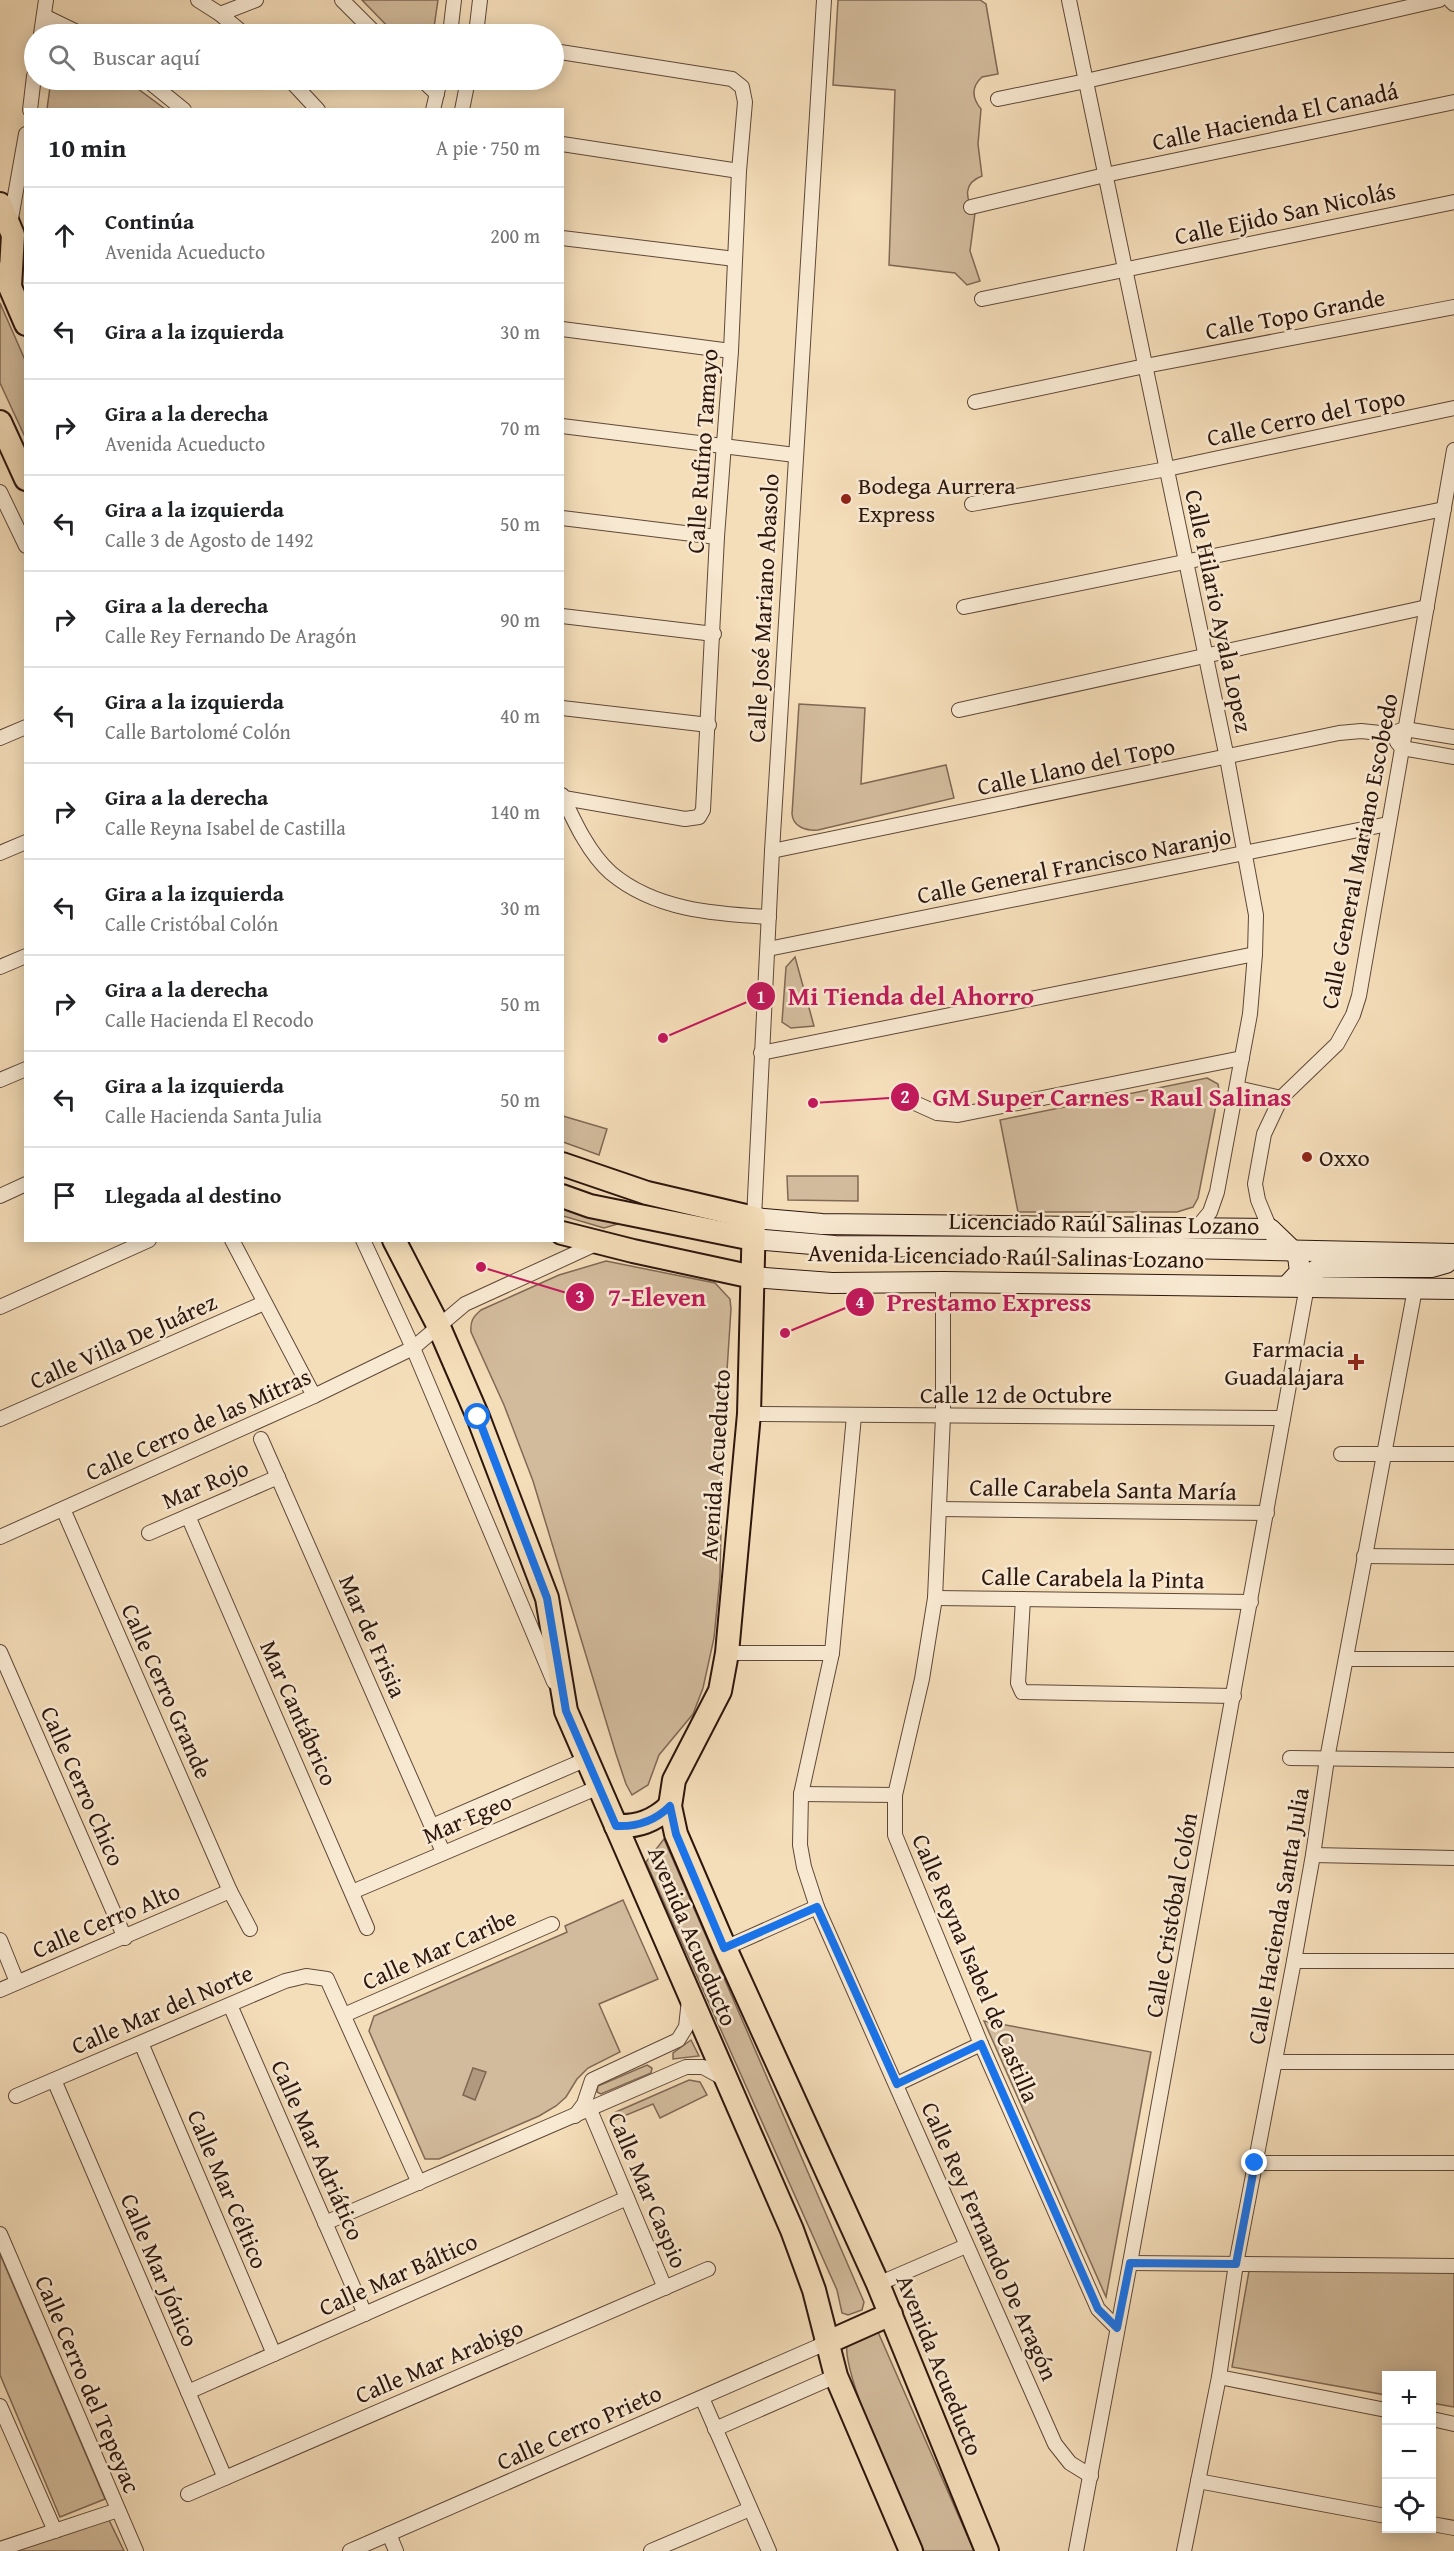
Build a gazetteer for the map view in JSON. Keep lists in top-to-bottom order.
{
  "streets": {
    "main road": ["Licenciado Raúl Salinas Lozano", "Avenida Licenciado Raúl Salinas Lozano", "Avenida Acueducto"],
    "street": [
      "Calle Hacienda El Canadá",
      "Calle Ejido San Nicolás",
      "Calle Topo Grande",
      "Calle Cerro del Topo",
      "Calle Rufino Tamayo",
      "Calle José Mariano Abasolo",
      "Calle Hilario Ayala Lopez",
      "Calle Llano del Topo",
      "Calle General Mariano Escobedo",
      "Calle General Francisco Naranjo",
      "Calle Villa De Juárez",
      "Calle 12 de Octubre",
      "Calle Cerro de las Mitras",
      "Mar Rojo",
      "Calle Carabela Santa María",
      "Calle Carabela la Pinta",
      "Mar de Frisia",
      "Calle Cerro Grande",
      "Mar Cantábrico",
      "Calle Cerro Chico",
      "Mar Egeo",
      "Calle Cristóbal Colón",
      "Calle Hacienda Santa Julia",
      "Calle Cerro Alto",
      "Calle Mar Caribe",
      "Calle Reyna Isabel de Castilla",
      "Calle Mar del Norte",
      "Calle Mar Adriático",
      "Calle Mar Céltico",
      "Calle Mar Caspio",
      "Calle Rey Fernando De Aragón",
      "Calle Mar Jónico",
      "Calle Mar Báltico",
      "Calle Mar Arabigo",
      "Calle Cerro del Tepeyac",
      "Calle Cerro Prieto"
    ]
  },
  "crossings": [
    ["Calle Hacienda El Canadá", "Calle Hilario Ayala Lopez"],
    ["Calle Ejido San Nicolás", "Calle Hilario Ayala Lopez"],
    ["Calle Topo Grande", "Calle Hilario Ayala Lopez"],
    ["Calle Cerro del Topo", "Calle Hilario Ayala Lopez"],
    ["Calle José Mariano Abasolo", "Calle Llano del Topo"],
    ["Calle José Mariano Abasolo", "Calle General Francisco Naranjo"],
    ["Calle José Mariano Abasolo", "Licenciado Raúl Salinas Lozano"],
    ["Calle José Mariano Abasolo", "Avenida Acueducto"],
    ["Calle Hilario Ayala Lopez", "Calle Llano del Topo"],
    ["Calle Hilario Ayala Lopez", "Calle General Francisco Naranjo"],
    ["Calle Llano del Topo", "Calle General Mariano Escobedo"],
    ["Calle General Mariano Escobedo", "Calle General Francisco Naranjo"],
    ["Licenciado Raúl Salinas Lozano", "Avenida Acueducto"],
    ["Avenida Licenciado Raúl Salinas Lozano", "Calle Cerro de las Mitras"],
    ["Avenida Licenciado Raúl Salinas Lozano", "Avenida Acueducto"],
    ["Avenida Licenciado Raúl Salinas Lozano", "Calle Cristóbal Colón"],
    ["Avenida Licenciado Raúl Salinas Lozano", "Calle Hacienda Santa Julia"],
    ["Avenida Licenciado Raúl Salinas Lozano", "Calle Reyna Isabel de Castilla"],
    ["Calle 12 de Octubre", "Avenida Acueducto"],
    ["Calle 12 de Octubre", "Calle Cristóbal Colón"],
    ["Calle 12 de Octubre", "Calle Reyna Isabel de Castilla"],
    ["Calle 12 de Octubre", "Calle Rey Fernando De Aragón"],
    ["Calle Cerro de las Mitras", "Avenida Acueducto"],
    ["Calle Cerro de las Mitras", "Calle Cerro Grande"],
    ["Avenida Acueducto", "Mar Egeo"],
    ["Avenida Acueducto", "Calle Cerro Prieto"],
    ["Mar Rojo", "Mar de Frisia"],
    ["Mar Rojo", "Mar Cantábrico"],
    ["Calle Carabela Santa María", "Calle Cristóbal Colón"],
    ["Calle Carabela Santa María", "Calle Reyna Isabel de Castilla"],
    ["Calle Carabela la Pinta", "Calle Cristóbal Colón"],
    ["Calle Carabela la Pinta", "Calle Reyna Isabel de Castilla"],
    ["Mar de Frisia", "Mar Egeo"],
    ["Calle Cerro Grande", "Calle Cerro Alto"],
    ["Mar Cantábrico", "Mar Egeo"],
    ["Calle Cerro Chico", "Calle Cerro Alto"],
    ["Calle Cristóbal Colón", "Calle Reyna Isabel de Castilla"],
    ["Calle Cristóbal Colón", "Calle Rey Fernando De Aragón"],
    ["Calle Mar Caribe", "Calle Mar del Norte"],
    ["Calle Mar del Norte", "Calle Mar Adriático"],
    ["Calle Mar del Norte", "Calle Mar Céltico"],
    ["Calle Mar del Norte", "Calle Mar Jónico"],
    ["Calle Mar Adriático", "Calle Mar Báltico"],
    ["Calle Mar Céltico", "Calle Mar Báltico"],
    ["Calle Mar Caspio", "Calle Mar Báltico"],
    ["Calle Mar Caspio", "Calle Mar Arabigo"],
    ["Calle Mar Jónico", "Calle Mar Báltico"],
    ["Calle Mar Jónico", "Calle Mar Arabigo"]
  ],
  "places": {
    "other": [
      "Bodega Aurrera Express",
      "Mi Tienda del Ahorro",
      "GM Super Carnes - Raul Salinas",
      "Oxxo",
      "7-Eleven",
      "Prestamo Express"
    ],
    "health": ["Farmacia Guadalajara"]
  },
  "page": {
    "search": "Buscar aquí",
    "heading": ["10 min", "A pie · 750 m"],
    "list": [
      ["Continúa", "Avenida Acueducto", "200 m"],
      ["Gira a la izquierda", "30 m"],
      ["Gira a la derecha", "Avenida Acueducto", "70 m"],
      ["Gira a la izquierda", "Calle 3 de Agosto de 1492", "50 m"],
      ["Gira a la derecha", "Calle Rey Fernando De Aragón", "90 m"],
      ["Gira a la izquierda", "Calle Bartolomé Colón", "40 m"],
      ["Gira a la derecha", "Calle Reyna Isabel de Castilla", "140 m"],
      ["Gira a la izquierda", "Calle Cristóbal Colón", "30 m"],
      ["Gira a la derecha", "Calle Hacienda El Recodo", "50 m"],
      ["Gira a la izquierda", "Calle Hacienda Santa Julia", "50 m"],
      "Llegada al destino"
    ],
    "map_buttons": ["+", "−"]
  }
}
